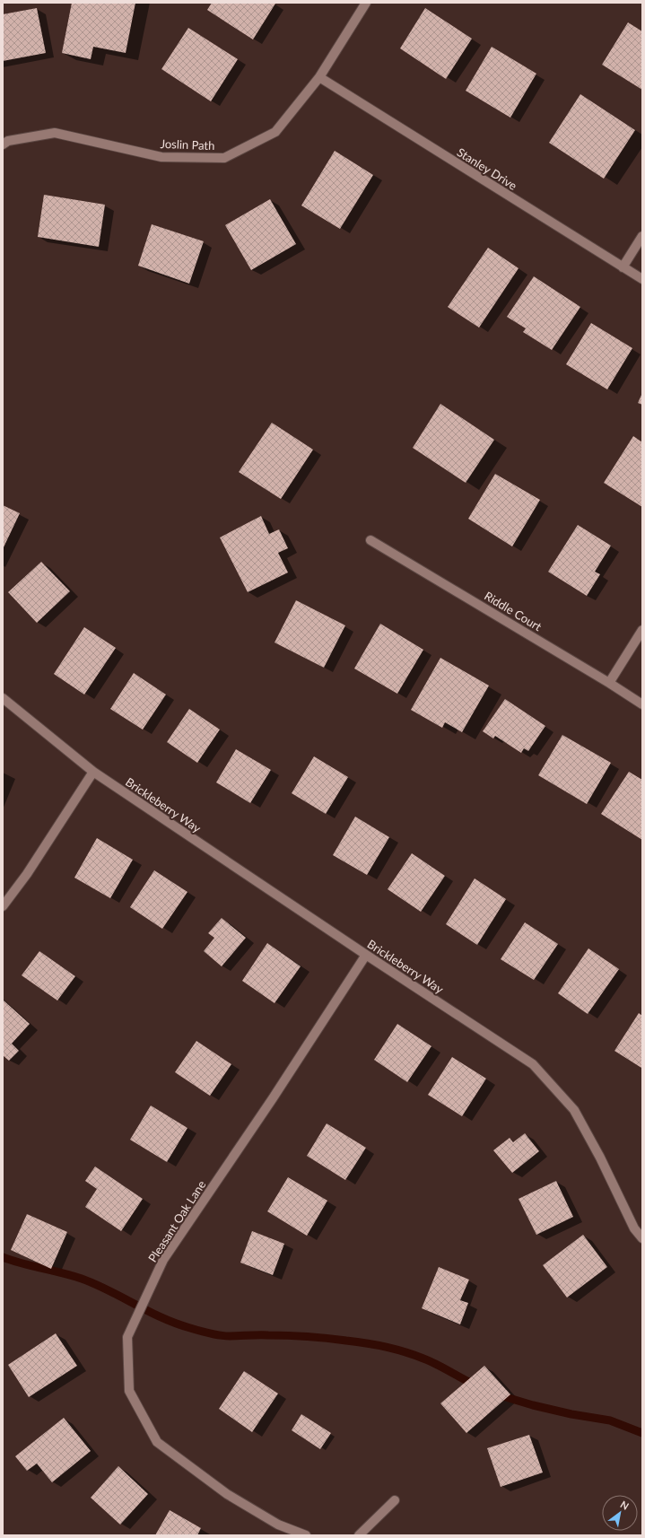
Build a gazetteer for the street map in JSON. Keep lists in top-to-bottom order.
{
  "streets": {
    "street": [
      "Joslin Path",
      "Stanley Drive",
      "Riddle Court",
      "Brickleberry Way",
      "Pleasant Oak Lane"
    ]
  },
  "crossings": [
    ["Joslin Path", "Stanley Drive"],
    ["Brickleberry Way", "Pleasant Oak Lane"]
  ],
  "north": "top right"
}
